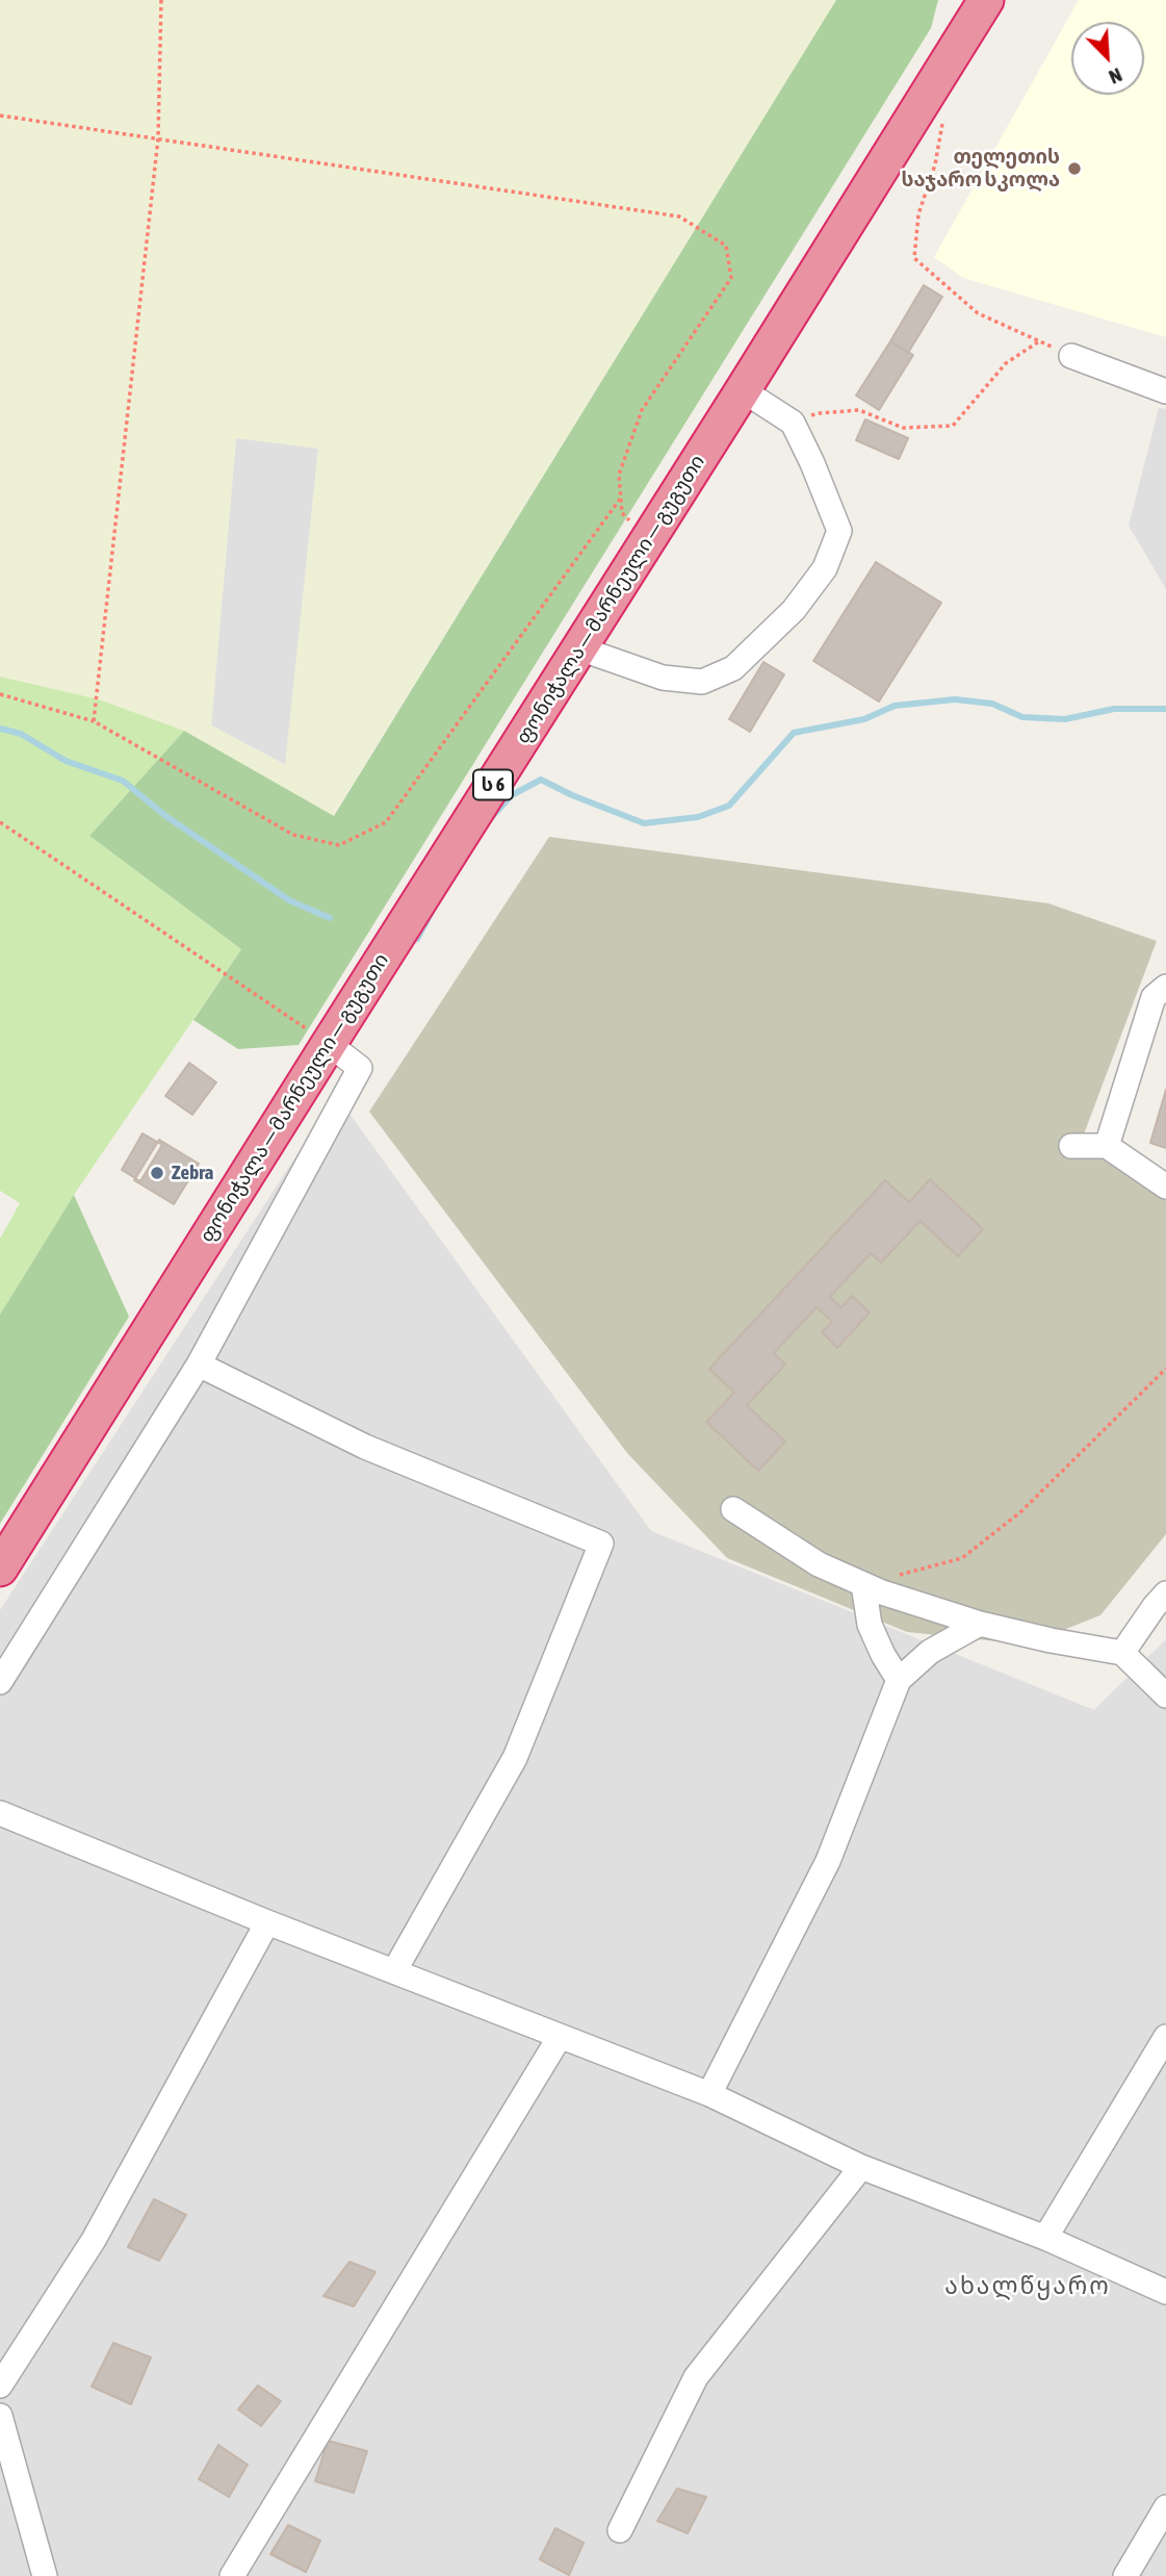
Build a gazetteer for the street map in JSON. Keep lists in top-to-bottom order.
{
  "streets": {
    "highway": ["ფონიჭალა — მარნეული — გუგუთი", "ს 6"]
  },
  "districts": ["ახალწყარო"],
  "places": ["თელეთის საჯარო სკოლა", "Zebra"],
  "north": "bottom right"
}
